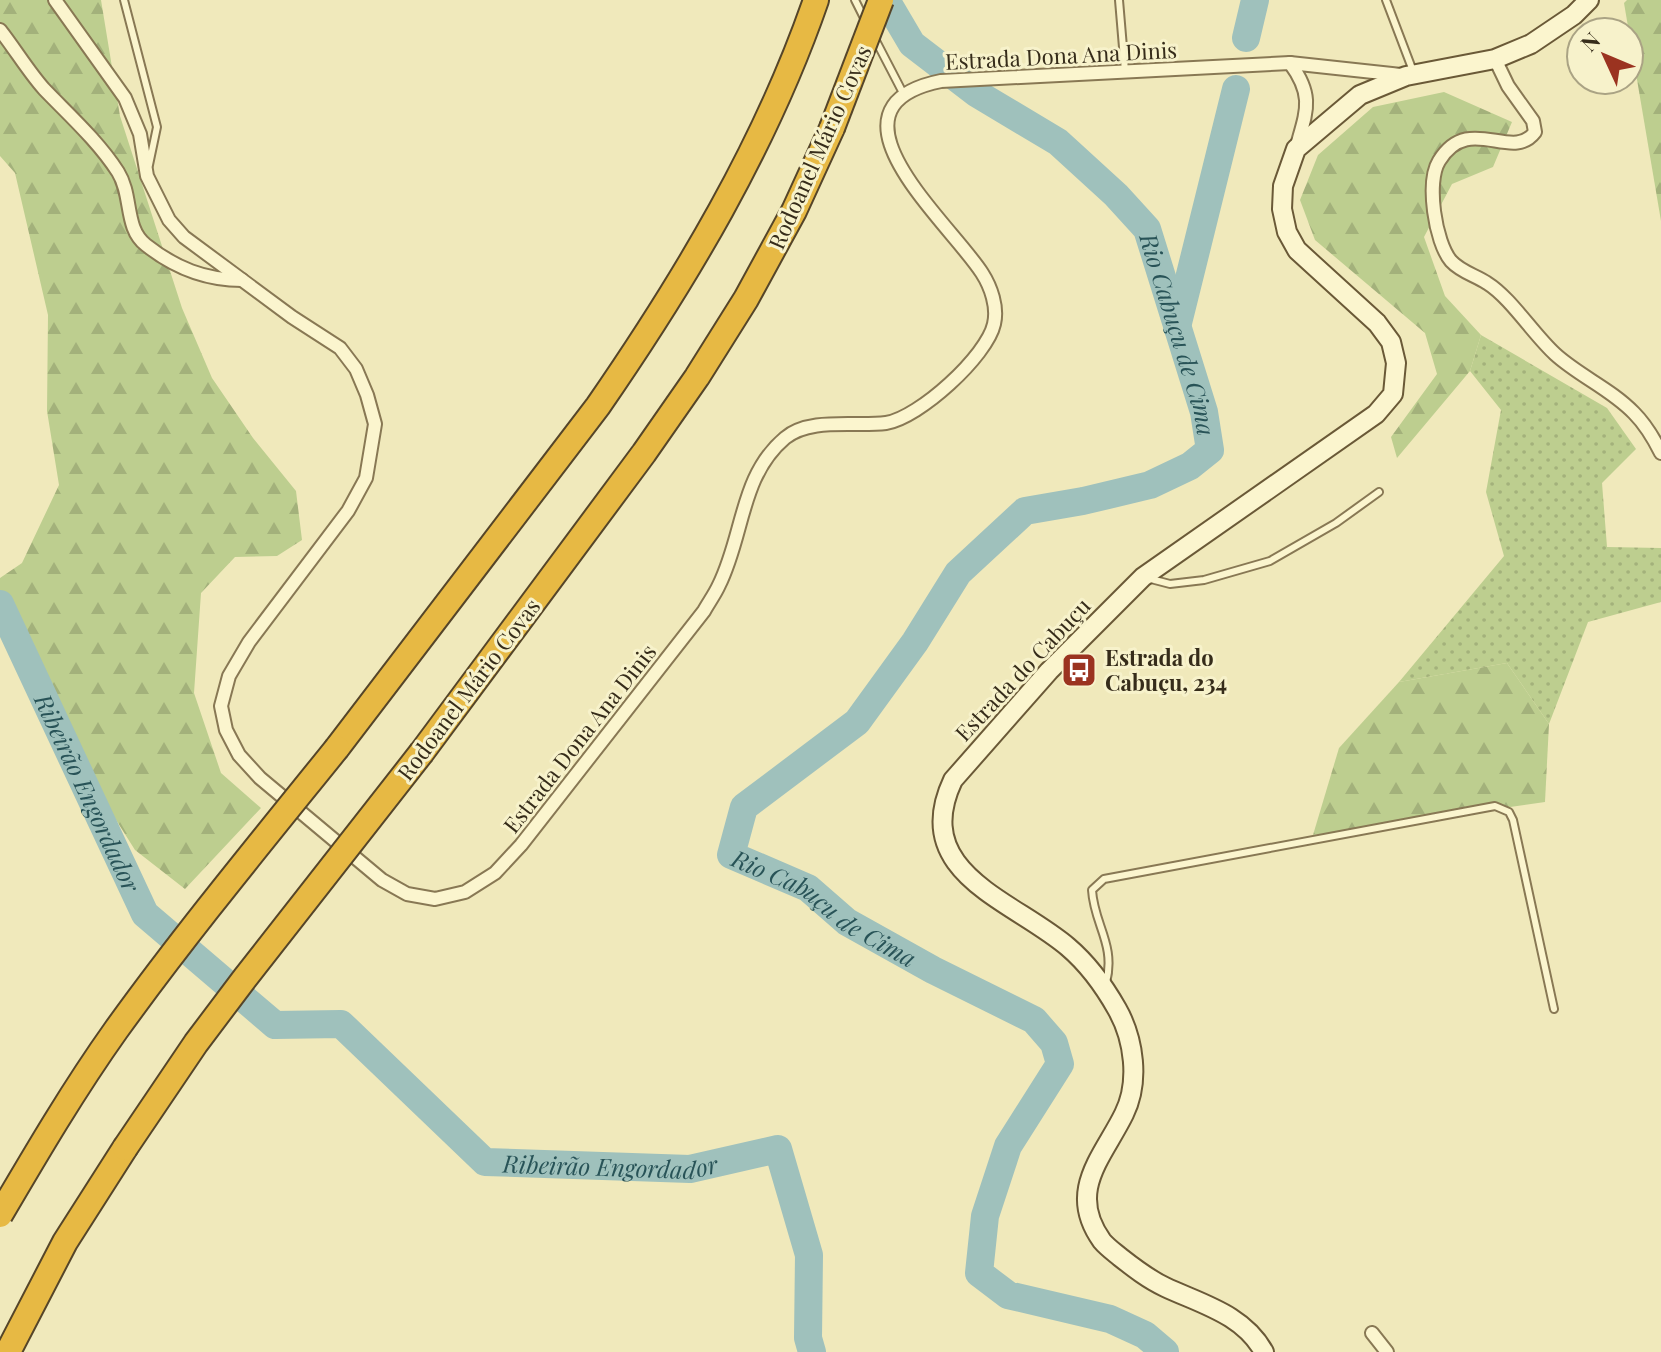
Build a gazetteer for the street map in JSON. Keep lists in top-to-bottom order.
{
  "streets": {
    "highway": ["Rodoanel Mário Covas"],
    "main road": ["Estrada do Cabuçu"],
    "street": ["Estrada Dona Ana Dinis"]
  },
  "water": ["Rio Cabuçu de Cima", "Ribeirão Engordador"],
  "places": {
    "bus stop": ["Estrada do Cabuçu, 234"]
  },
  "north": "top left"
}
